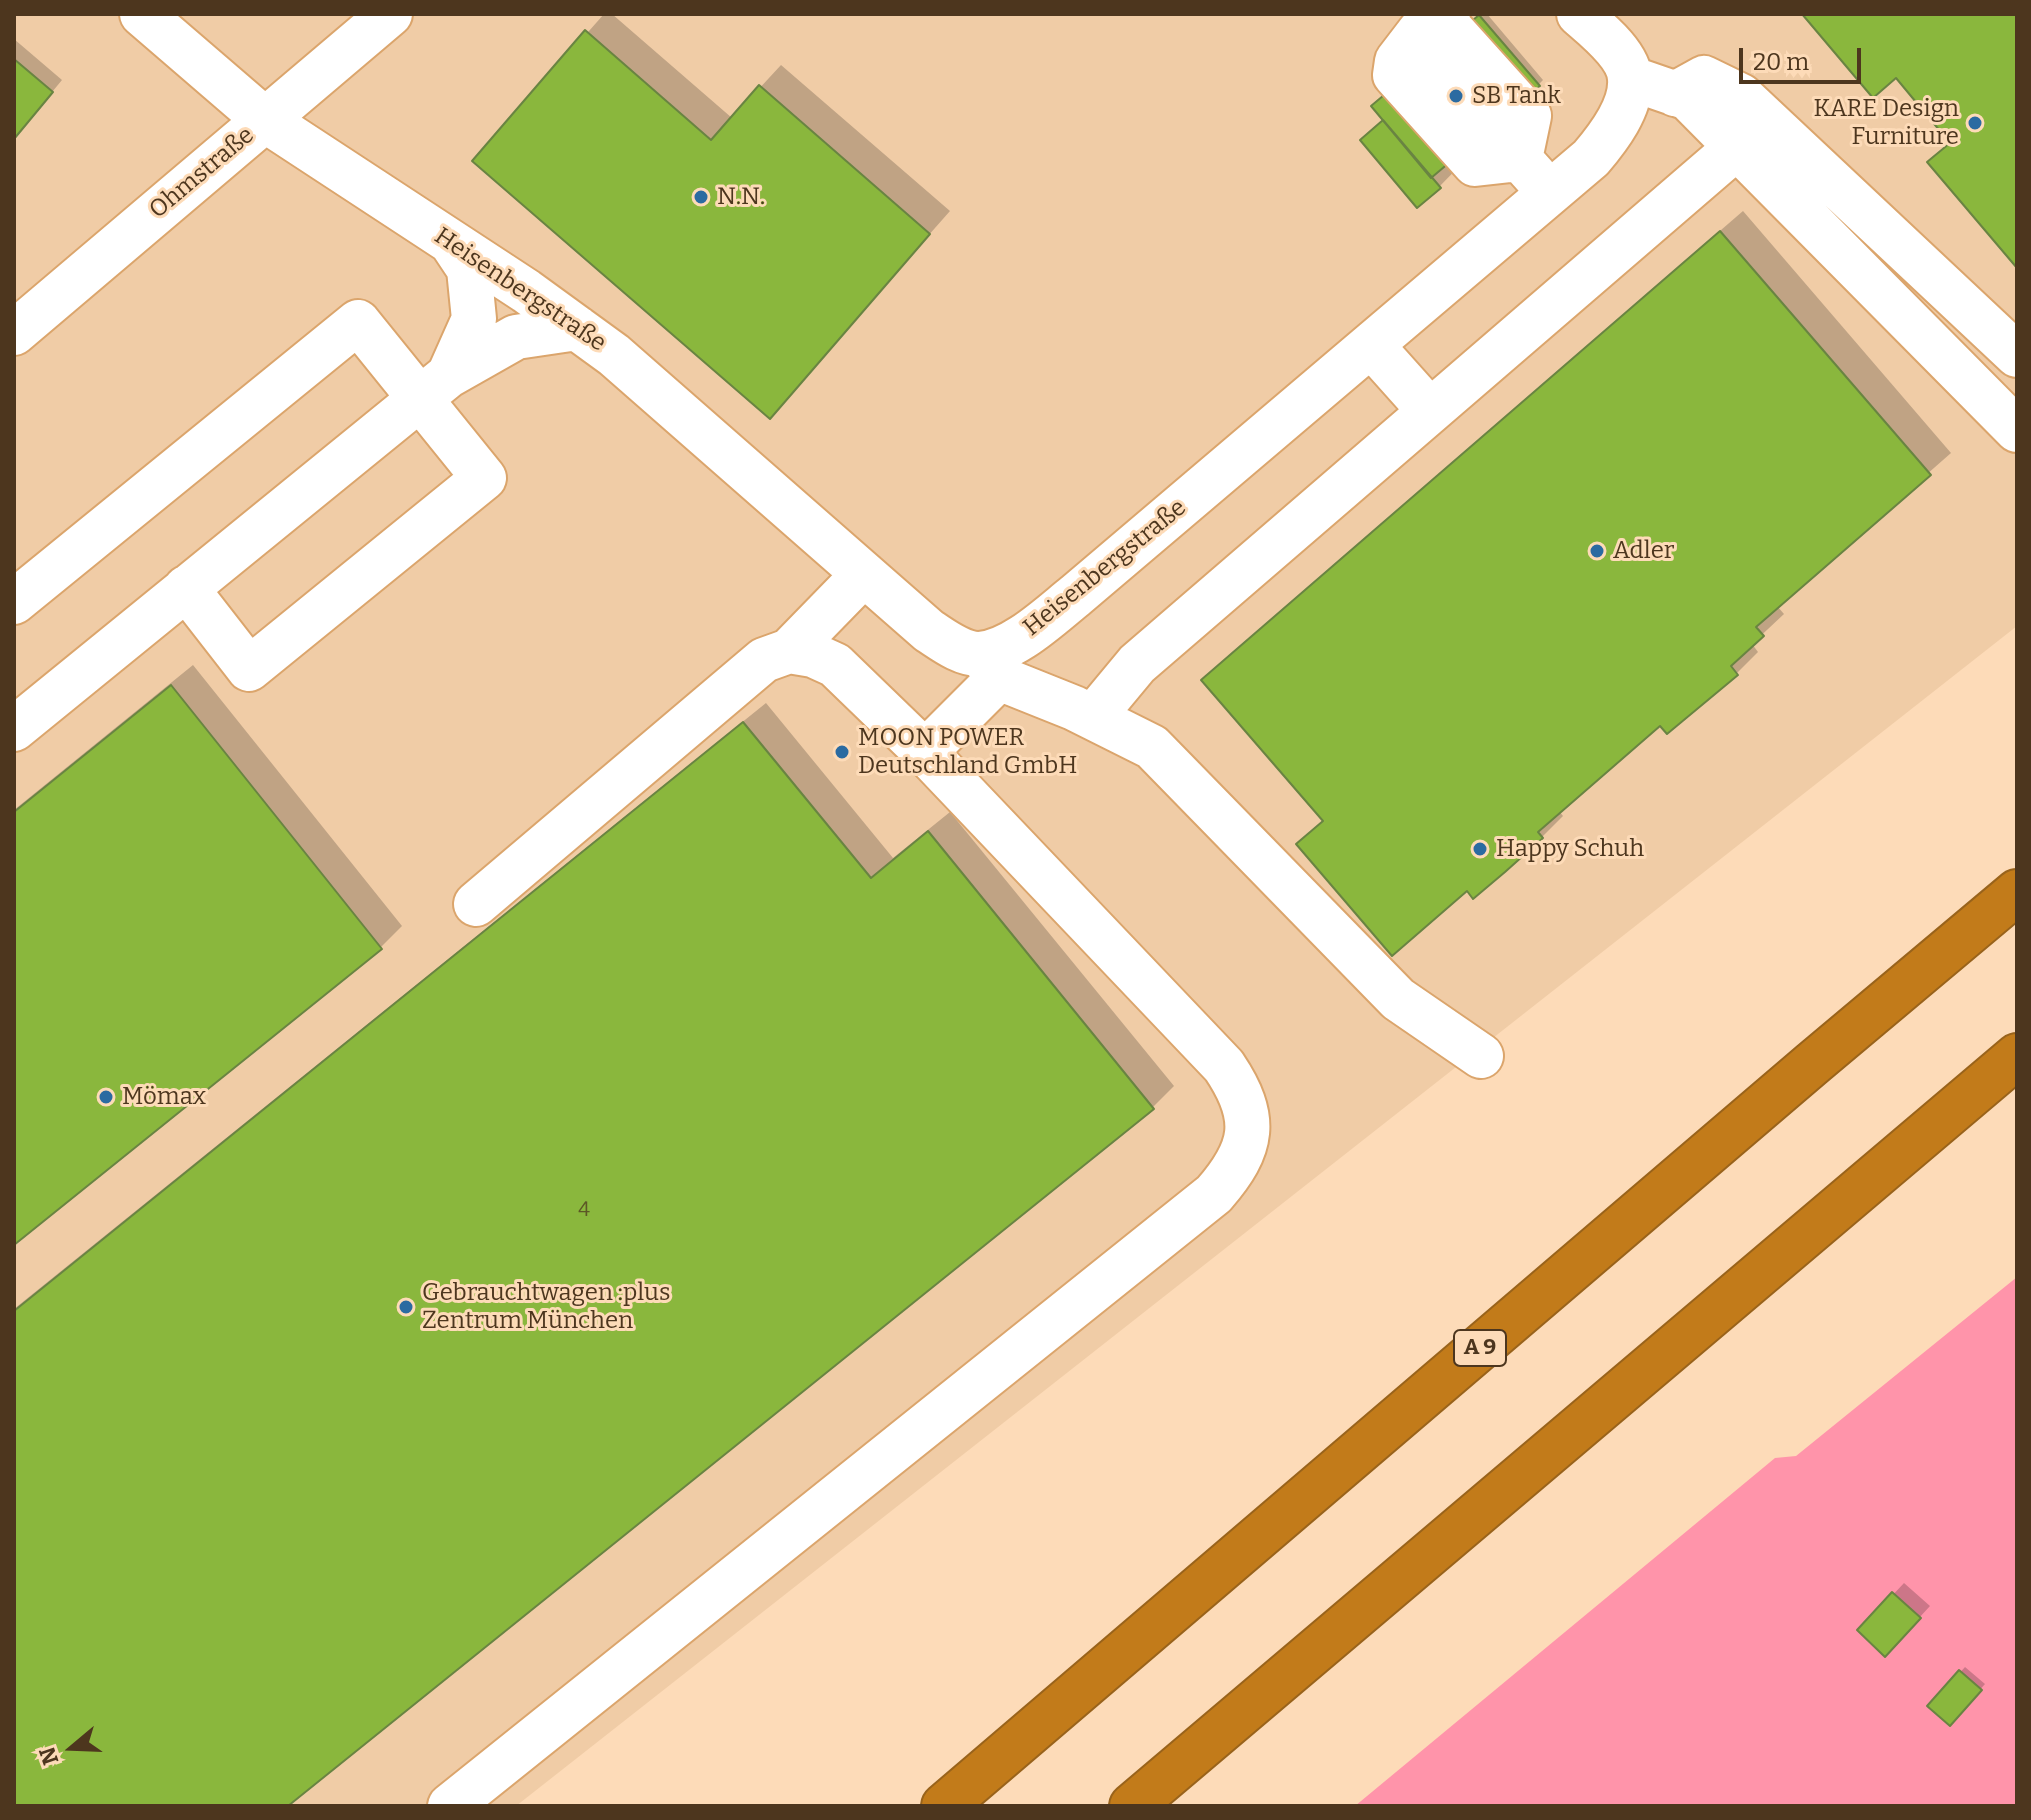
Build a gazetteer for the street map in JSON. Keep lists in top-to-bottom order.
{
  "streets": {
    "highway": ["A 9"],
    "street": ["Ohmstraße", "Heisenbergstraße"]
  },
  "crossings": [
    ["Ohmstraße", "Heisenbergstraße"]
  ],
  "places": [
    "SB Tank",
    "KARE Design Furniture",
    "N.N.",
    "Adler",
    "MOON POWER Deutschland GmbH",
    "Happy Schuh",
    "Mömax",
    "Gebrauchtwagen :plus Zentrum München"
  ],
  "house_numbers": ["4"],
  "scale_bar": "20 m",
  "north": "left"
}
